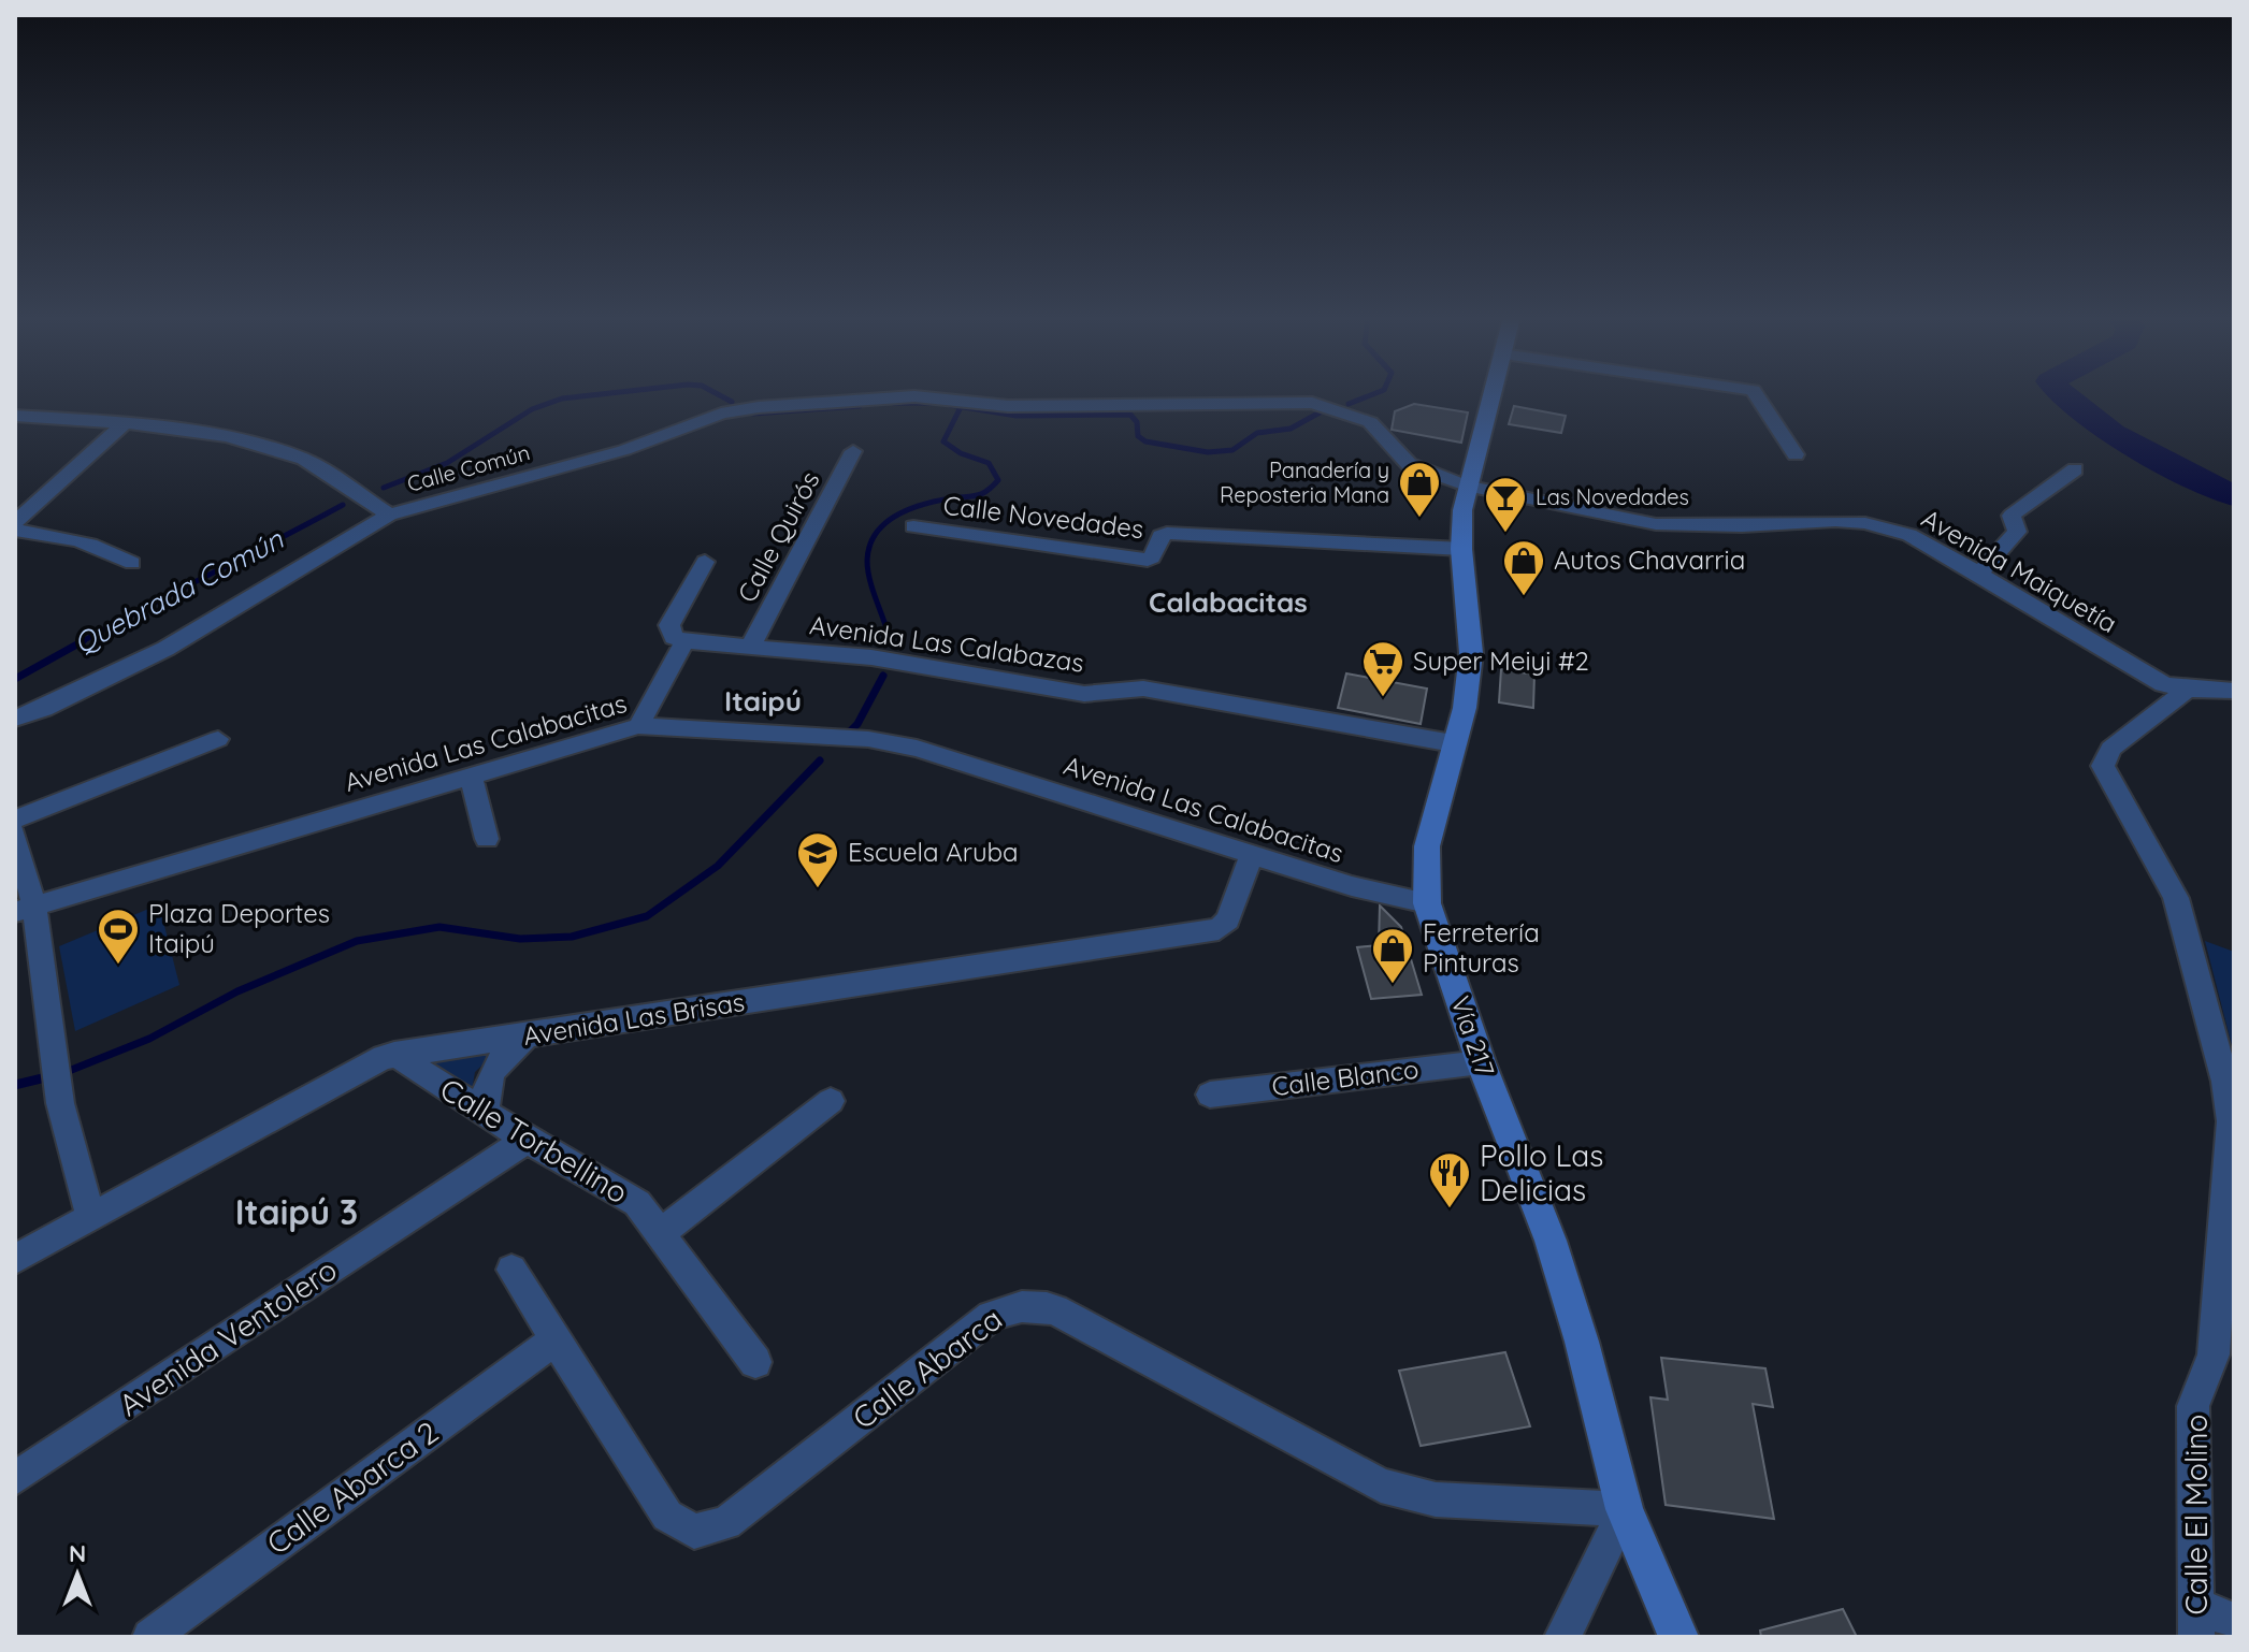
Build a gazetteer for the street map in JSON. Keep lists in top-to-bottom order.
{
  "streets": {
    "main road": ["Vía 217"],
    "street": [
      "Calle Común",
      "Calle Novedades",
      "Calle Quirós",
      "Avenida Maiquetía",
      "Avenida Las Calabazas",
      "Avenida Las Calabacitas",
      "Avenida Las Brisas",
      "Calle Blanco",
      "Calle Torbellino",
      "Avenida Ventolero",
      "Calle Abarca",
      "Calle Abarca 2",
      "Calle El Molino"
    ]
  },
  "crossings": [
    ["Calle Común", "Avenida Maiquetía"],
    ["Calle Común", "Vía 217"],
    ["Calle Novedades", "Vía 217"],
    ["Calle Quirós", "Avenida Las Calabazas"],
    ["Avenida Maiquetía", "Vía 217"],
    ["Avenida Maiquetía", "Calle El Molino"],
    ["Avenida Las Calabazas", "Vía 217"],
    ["Avenida Las Calabacitas", "Avenida Las Brisas"],
    ["Avenida Las Calabacitas", "Vía 217"],
    ["Avenida Las Brisas", "Calle Torbellino"],
    ["Vía 217", "Calle Blanco"],
    ["Vía 217", "Calle Abarca"],
    ["Calle Torbellino", "Avenida Ventolero"],
    ["Calle Abarca", "Calle Abarca 2"]
  ],
  "districts": ["Calabacitas", "Itaipú", "Itaipú 3"],
  "water": ["Quebrada Común"],
  "places": {
    "shop": ["Panadería y Reposteria Mana", "Autos Chavarria", "Ferretería Pinturas"],
    "bar": ["Las Novedades"],
    "supermarket": ["Super Meiyi #2"],
    "school or university": ["Escuela Aruba"],
    "sports": ["Plaza Deportes Itaipú"],
    "restaurant": ["Pollo Las Delicias"]
  },
  "north": "top"
}
